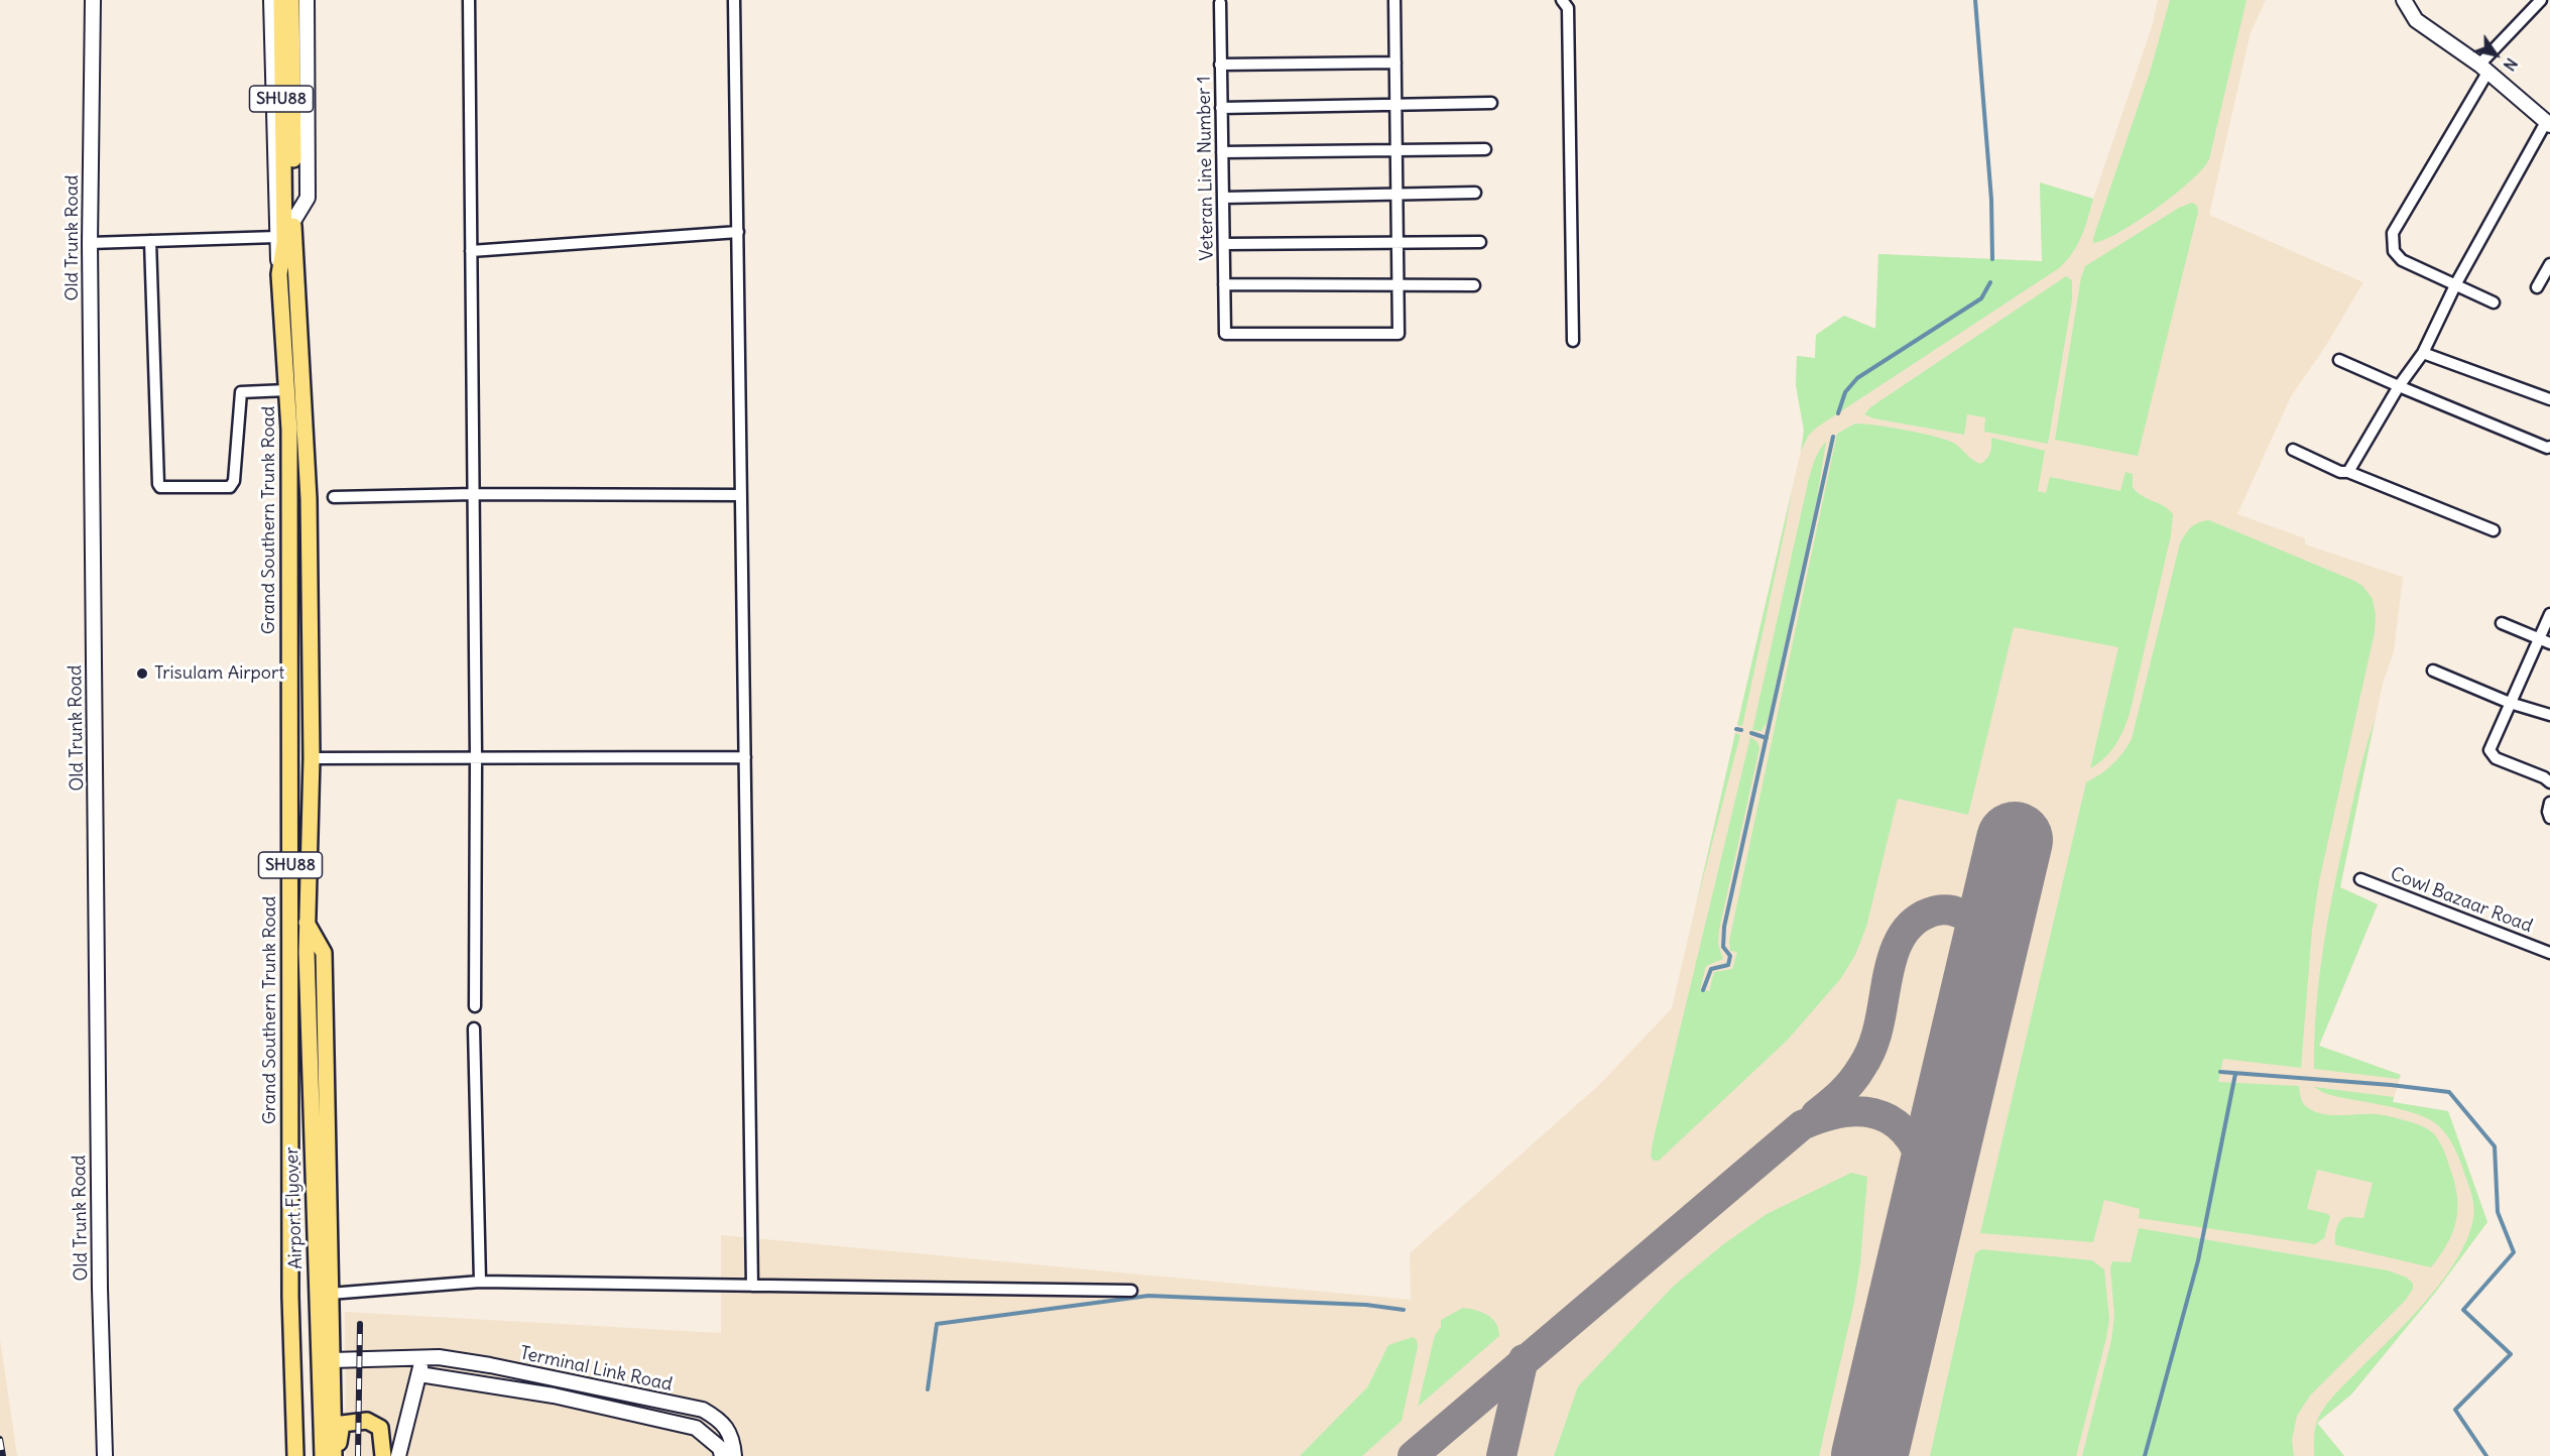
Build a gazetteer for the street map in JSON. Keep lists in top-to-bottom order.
{
  "streets": {
    "main road": ["SHU88", "Grand Southern Trunk Road", "Airport Flyover"],
    "street": [
      "Veteran Line Number 1",
      "Old Trunk Road",
      "Cowl Bazaar Road",
      "Terminal Link Road"
    ]
  },
  "crossings": [
    ["SHU88", "Grand Southern Trunk Road"],
    ["Grand Southern Trunk Road", "Airport Flyover"]
  ],
  "places": ["Trisulam Airport"],
  "north": "bottom right"
}
